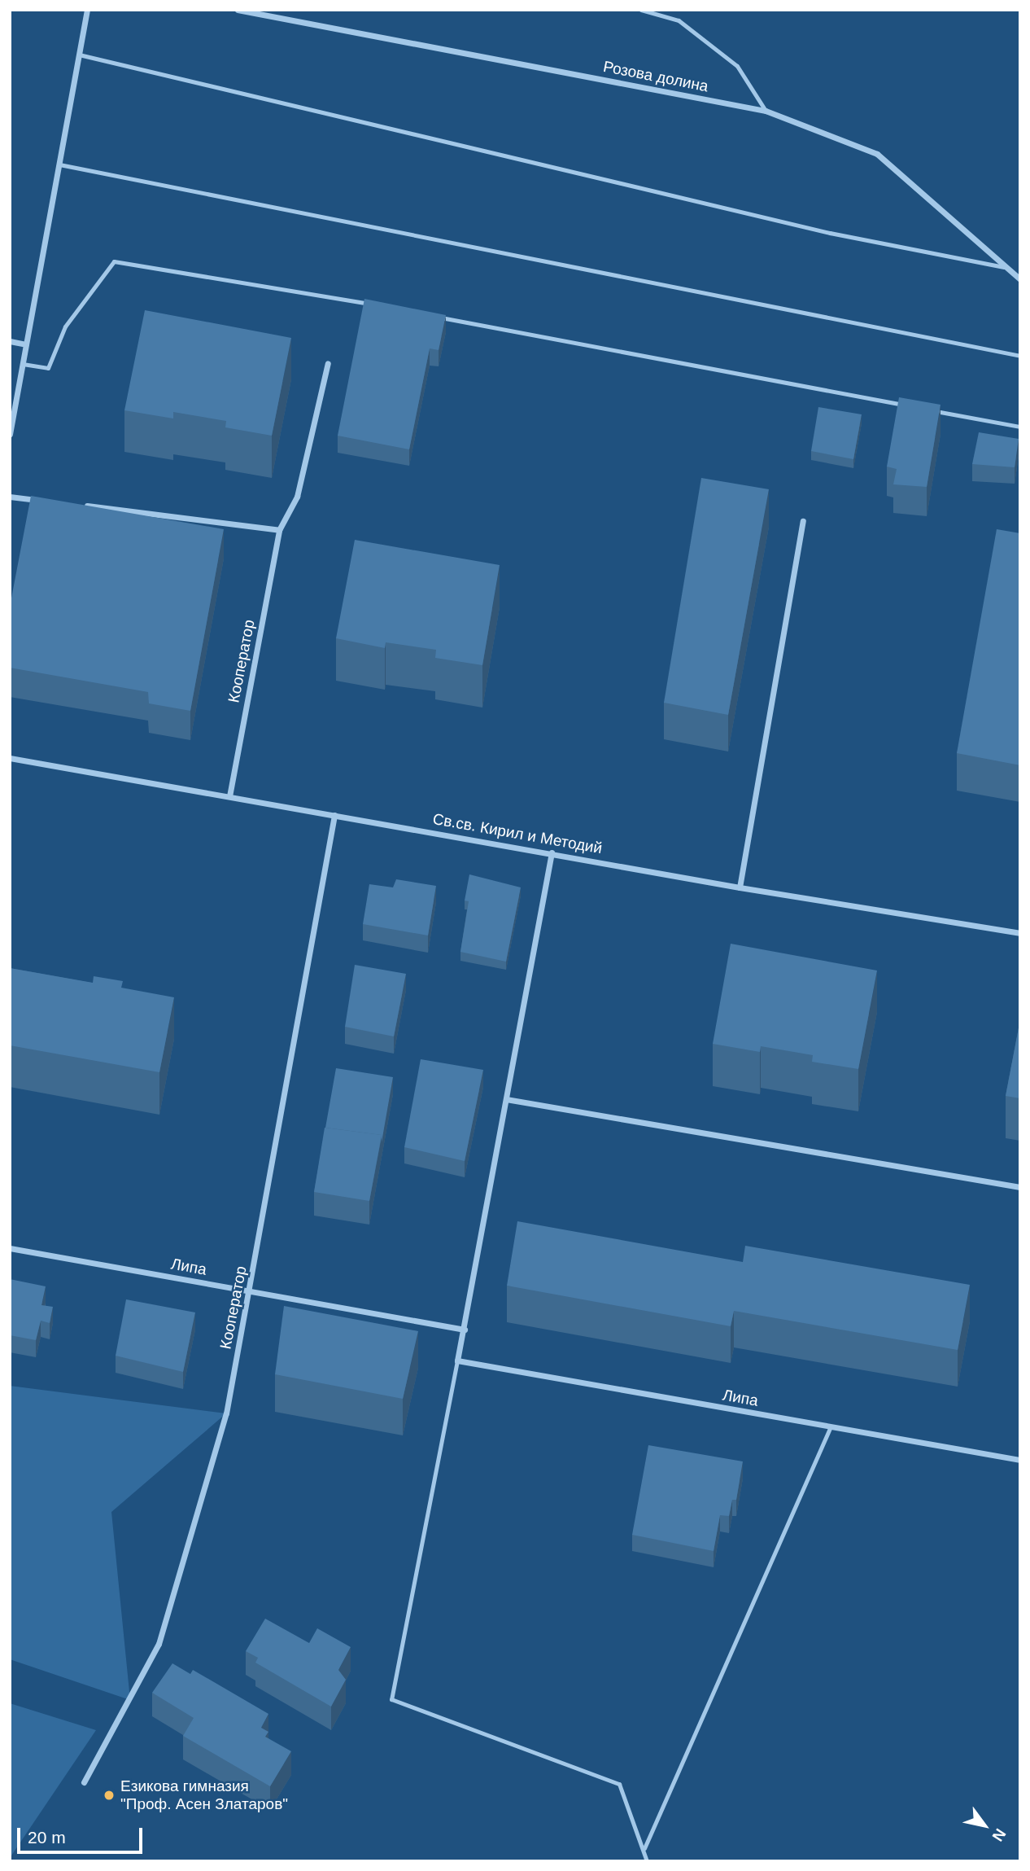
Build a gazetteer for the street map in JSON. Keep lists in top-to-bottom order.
{
  "streets": {
    "street": [
      "Розова долина",
      "Кооператор",
      "Св.св. Кирил и Методий",
      "Липа"
    ]
  },
  "crossings": [
    ["Кооператор", "Св.св. Кирил и Методий"],
    ["Кооператор", "Липа"]
  ],
  "places": ["Езикова гимназия \"Проф. Асен Златаров\""],
  "scale_bar": "20 m",
  "north": "bottom right"
}
